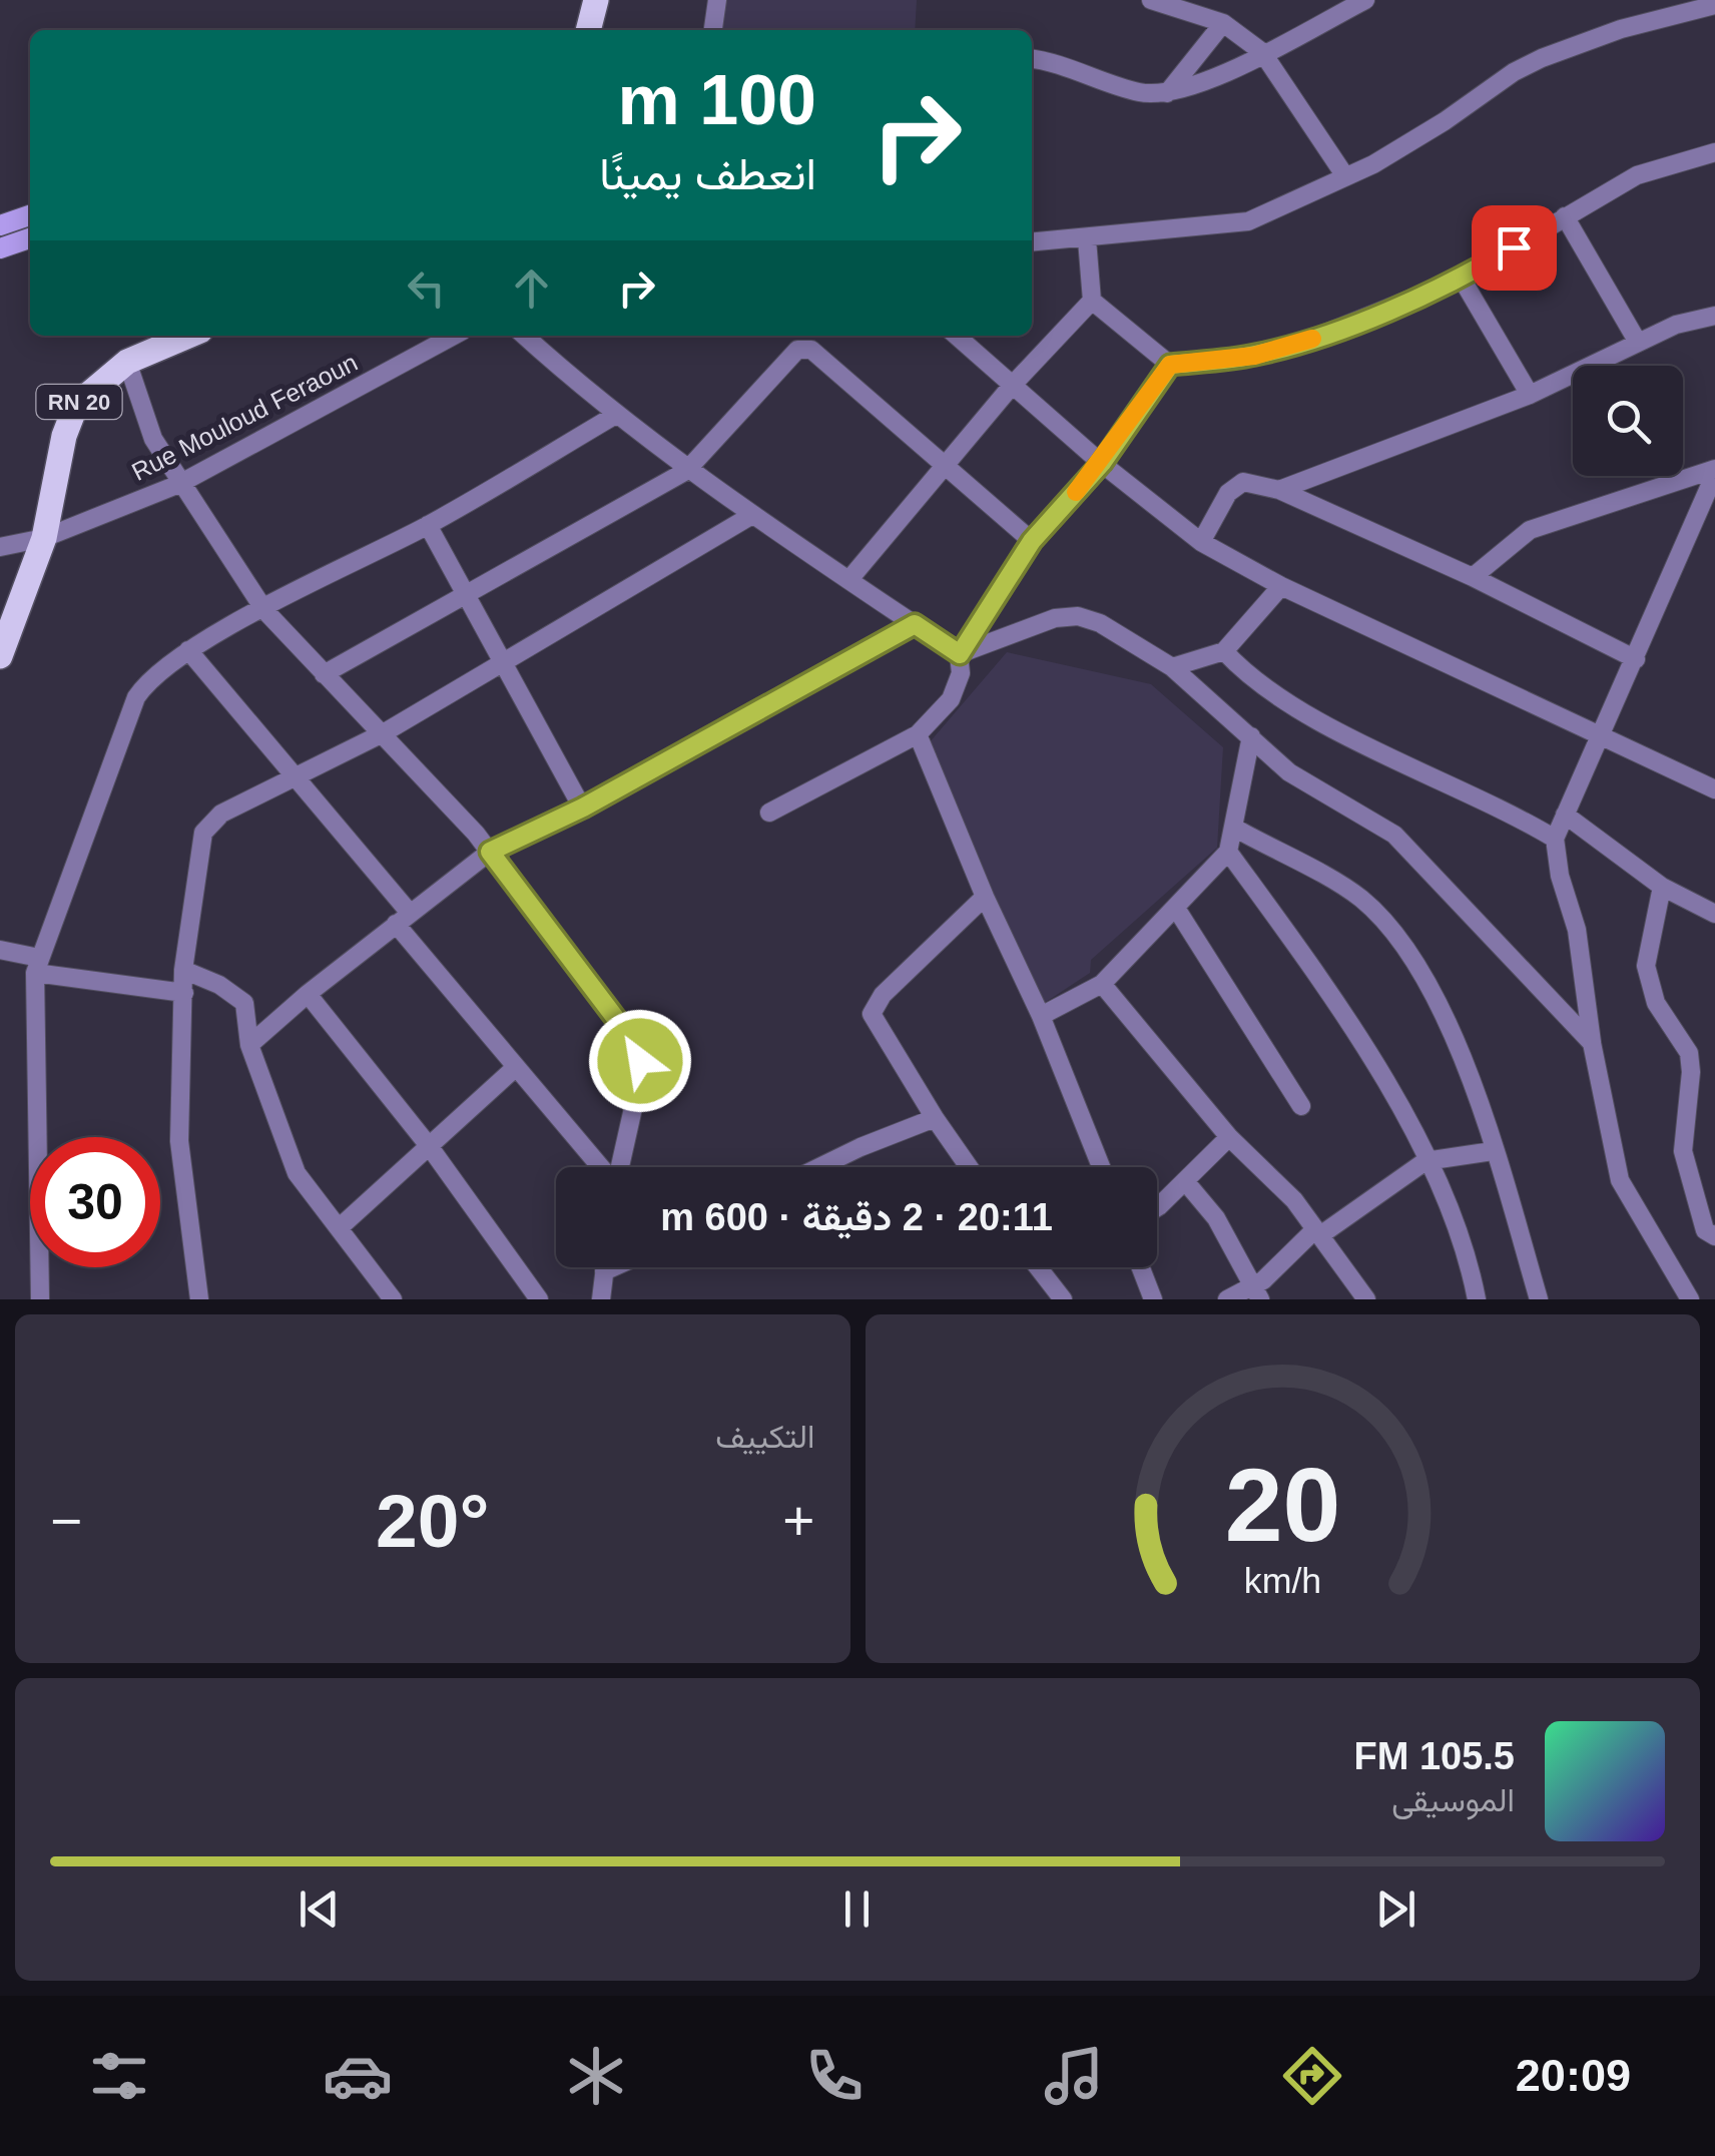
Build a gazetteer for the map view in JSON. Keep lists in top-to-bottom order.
{
  "streets": {
    "main road": ["RN 20"],
    "street": ["Rue Mouloud Feraoun"]
  },
  "crossings": [
    ["RN 20", "Rue Mouloud Feraoun"]
  ],
  "page": {
    "turn": ["100 m", "انعطف يمينًا"],
    "limit": "30",
    "trip": "20:11 · 2 دقيقة · 600 m",
    "tile": "التكييف",
    "heat": ["−", "20°", "+"],
    "song": ["105.5 FM", "الموسيقى"],
    "tabs": "20:09",
    "gauge": ["20", "km/h"]
  }
}
